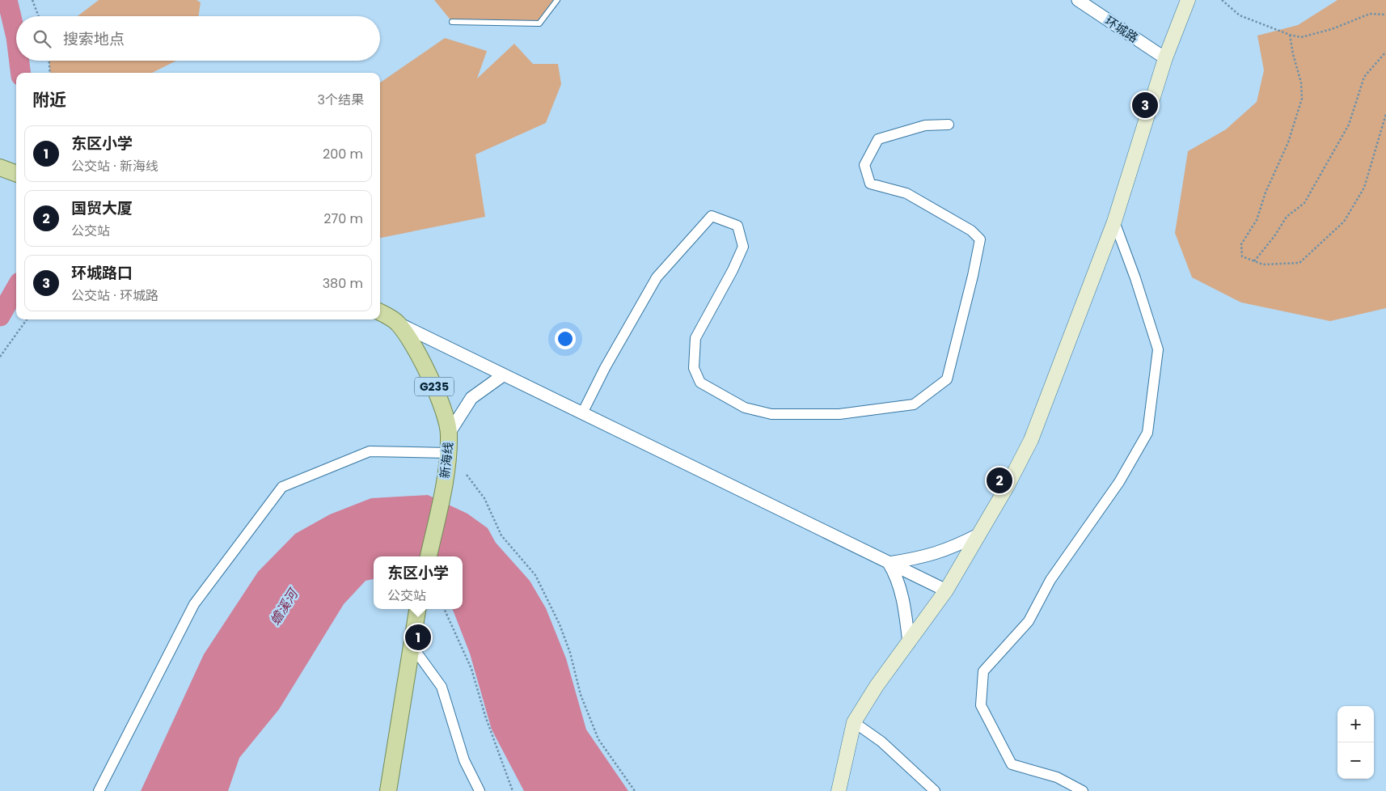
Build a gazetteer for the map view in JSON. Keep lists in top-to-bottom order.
{
  "streets": {
    "main road": ["G235", "新海线"],
    "street": ["环城路"]
  },
  "water": ["蟾溪河"],
  "page": {
    "search": "搜索地点",
    "heading": ["附近", "3个结果"],
    "pins": ["3", "2", "1"],
    "list": [
      {
        "mark": "1",
        "name": "东区小学",
        "note": "公交站 · 新海线",
        "value": "200 m"
      },
      {
        "mark": "2",
        "name": "国贸大厦",
        "note": "公交站",
        "value": "270 m"
      },
      {
        "mark": "3",
        "name": "环城路口",
        "note": "公交站 · 环城路",
        "value": "380 m"
      }
    ],
    "popup": ["东区小学", "公交站"],
    "map_buttons": ["+", "−"]
  }
}
